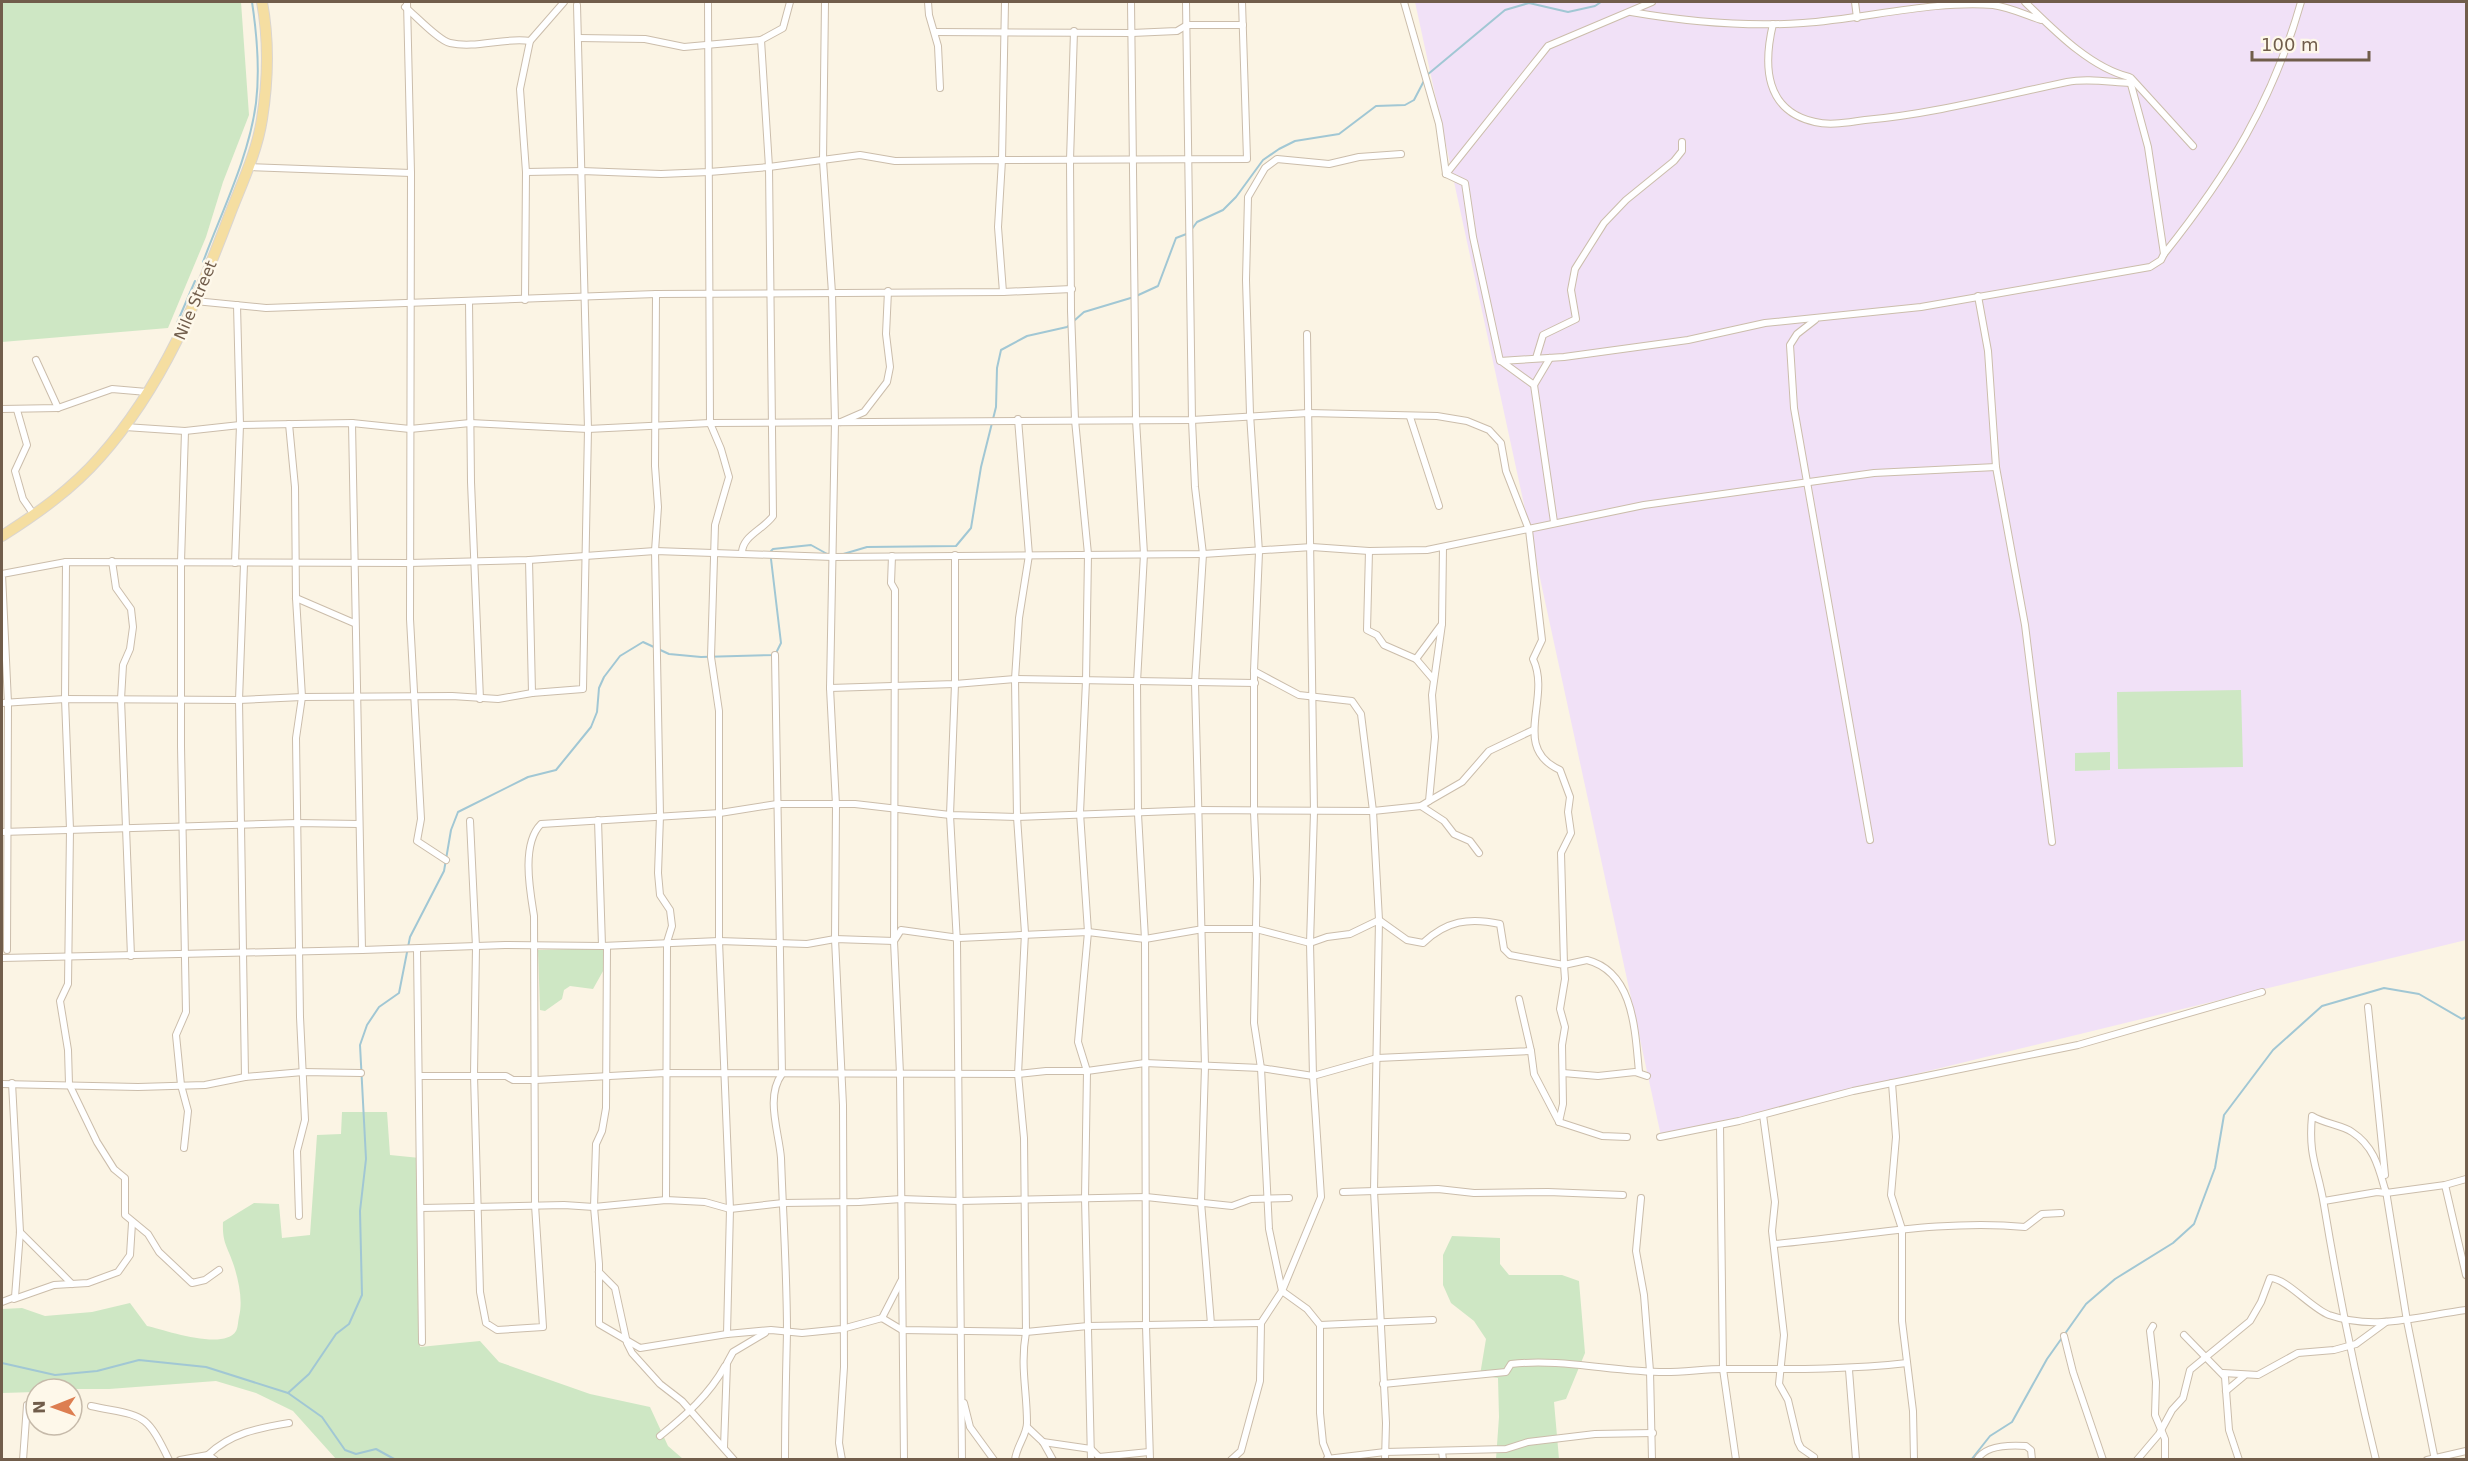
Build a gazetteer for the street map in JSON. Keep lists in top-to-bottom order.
{
  "streets": {
    "main road": ["Nile Street"]
  },
  "scale_bar": "100 m",
  "north": "left"
}
